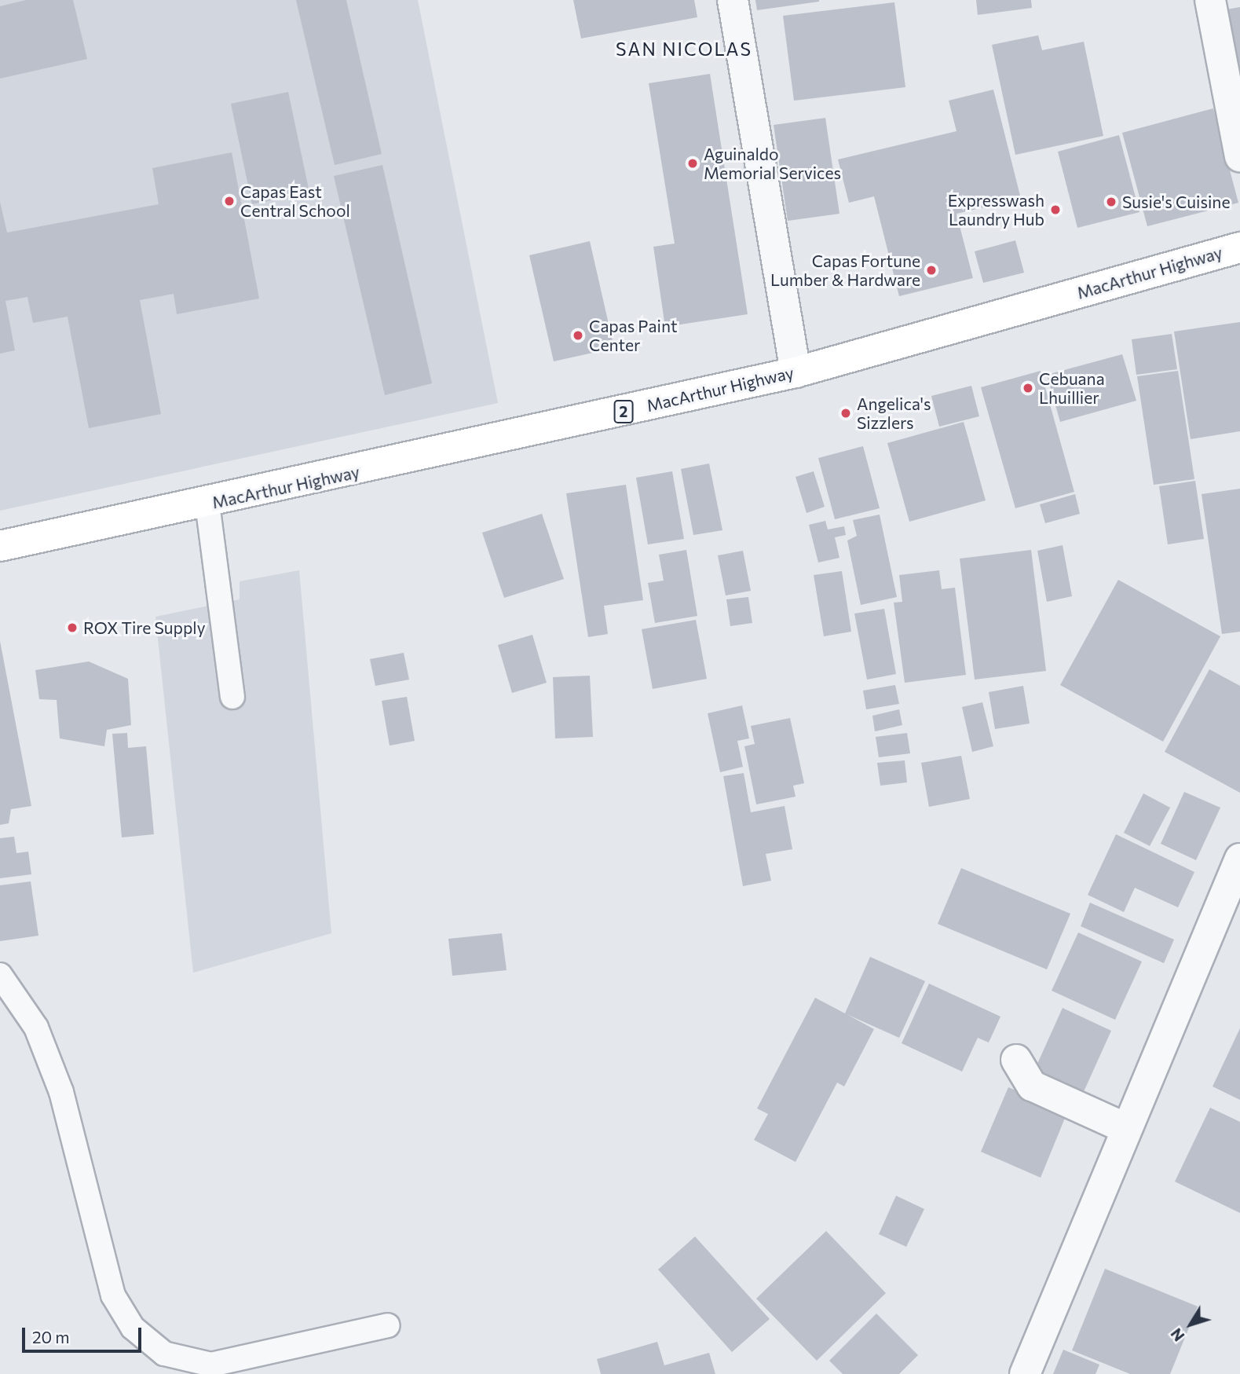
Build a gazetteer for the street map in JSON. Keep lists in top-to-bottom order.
{
  "streets": {
    "highway": ["MacArthur Highway", "2"]
  },
  "districts": ["SAN NICOLAS"],
  "places": [
    "Aguinaldo Memorial Services",
    "Capas East Central School",
    "Susie's Cuisine",
    "Expresswash Laundry Hub",
    "Capas Fortune Lumber & Hardware",
    "Capas Paint Center",
    "Cebuana Lhuillier",
    "Angelica's Sizzlers",
    "ROX Tire Supply"
  ],
  "scale_bar": "20 m",
  "north": "bottom left"
}
